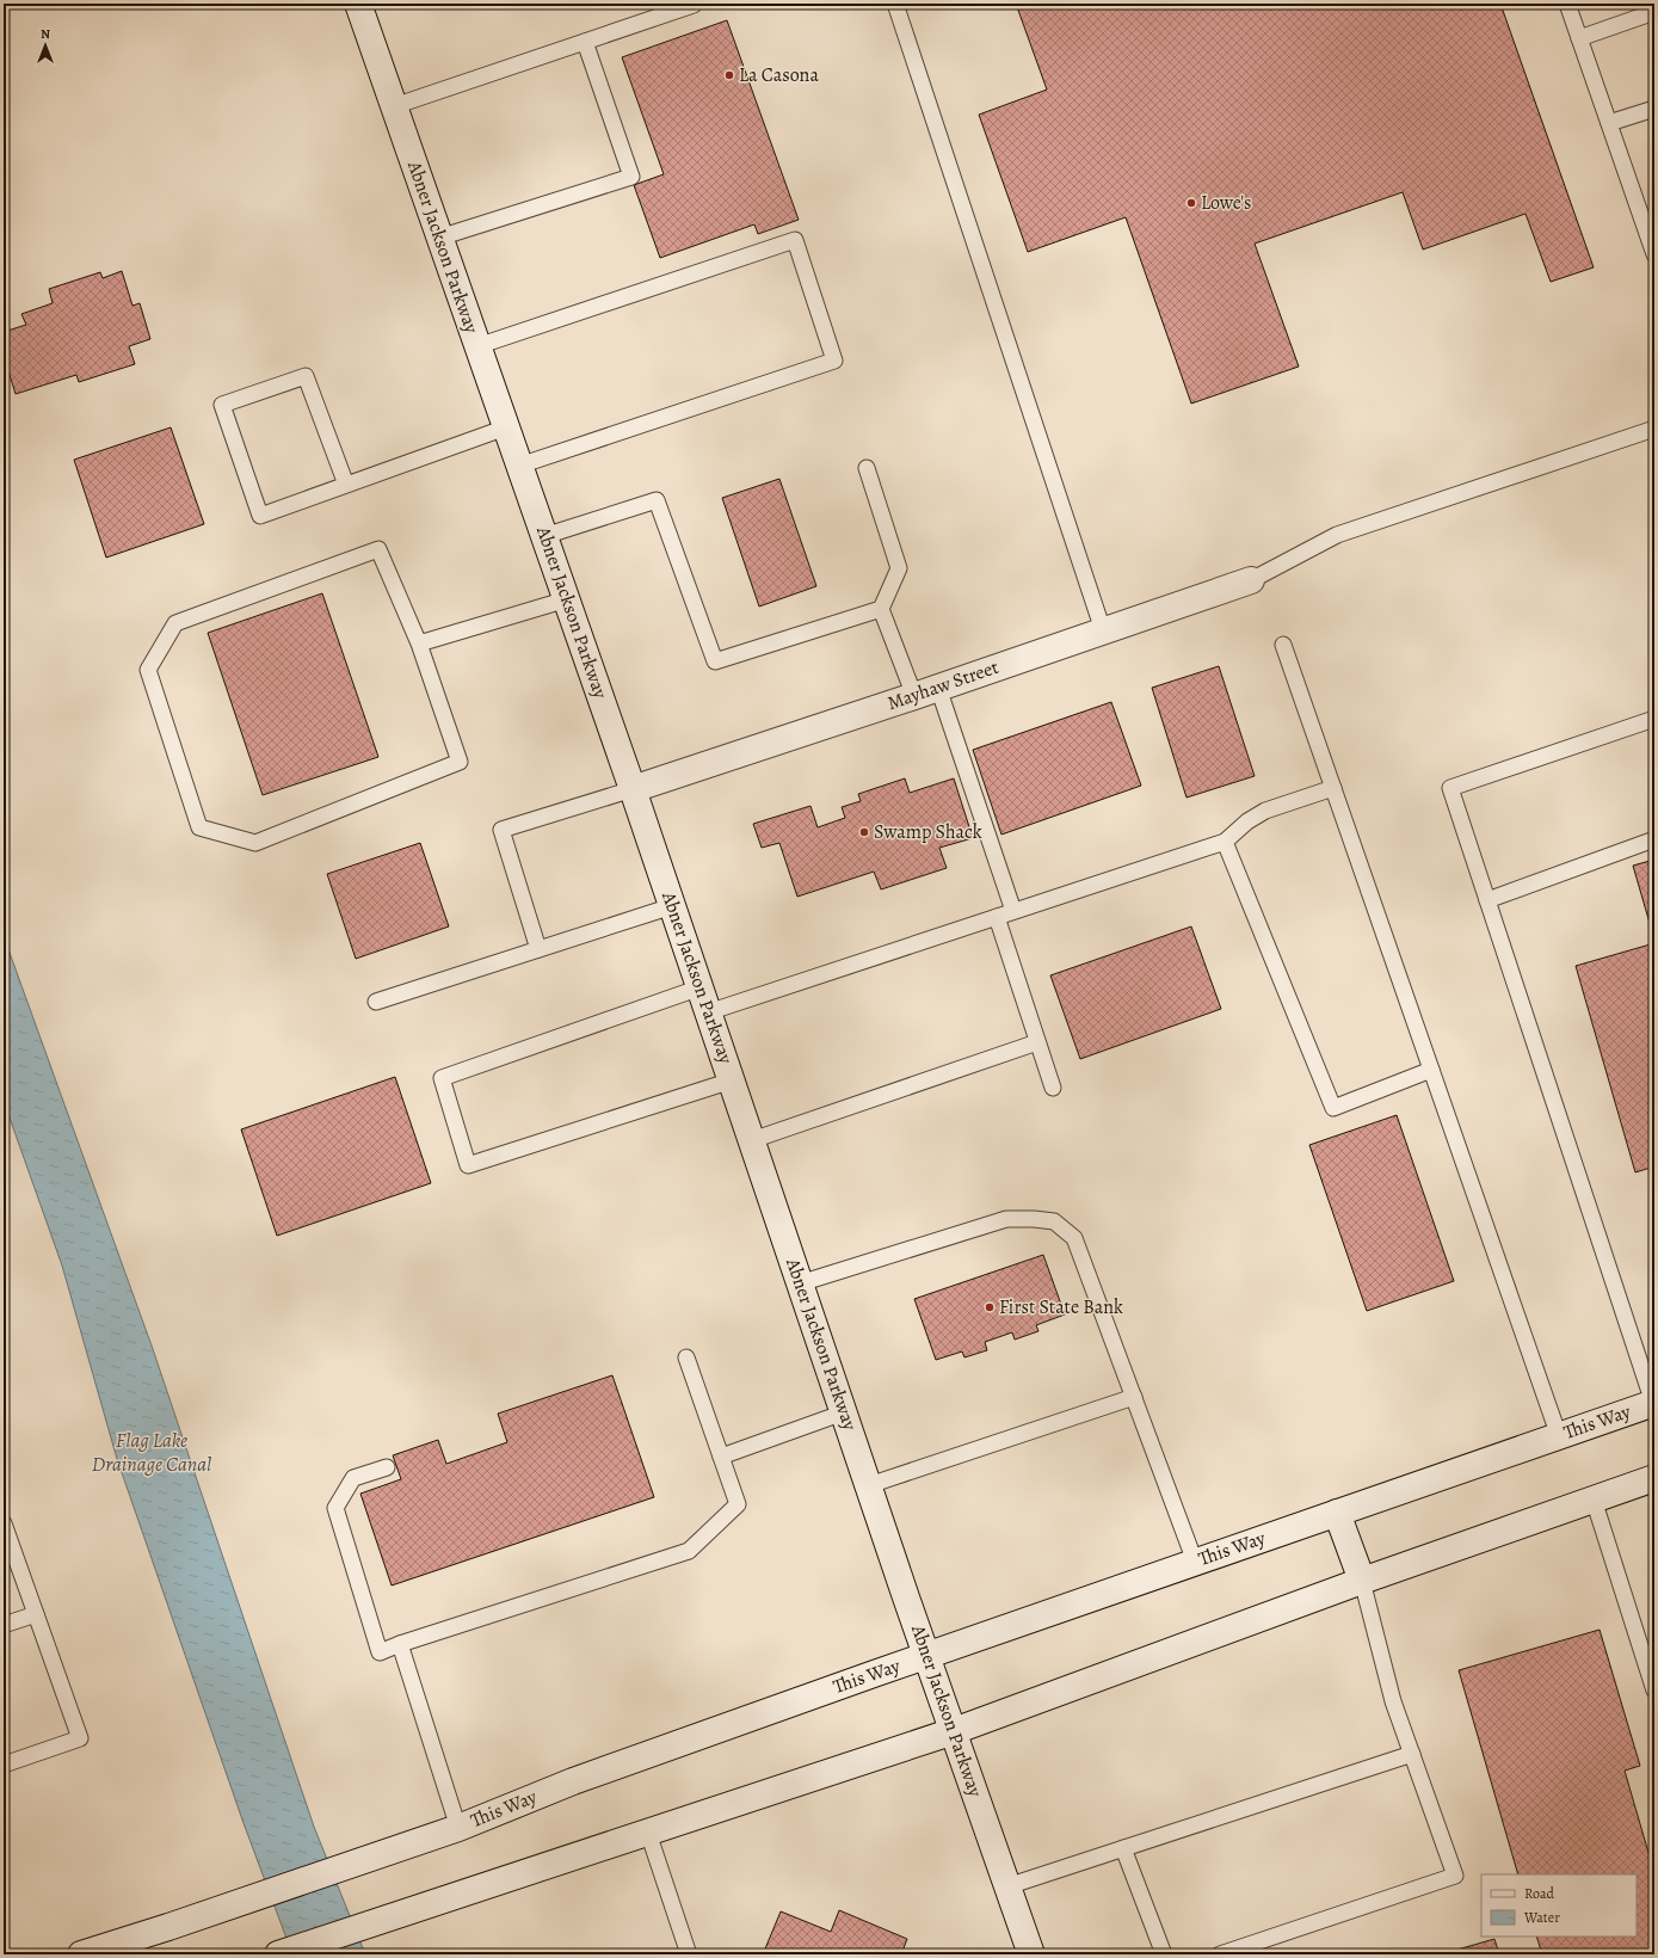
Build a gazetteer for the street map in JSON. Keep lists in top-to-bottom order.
{
  "streets": {
    "main road": ["Abner Jackson Parkway", "Mayhaw Street", "This Way"]
  },
  "crossings": [
    ["Abner Jackson Parkway", "Mayhaw Street"],
    ["Abner Jackson Parkway", "This Way"]
  ],
  "water": ["Flag Lake Drainage Canal"],
  "places": [
    "La Casona",
    "Lowe's",
    "Swamp Shack",
    "First State Bank"
  ],
  "legend": ["Road", "Water"],
  "north": "top"
}
